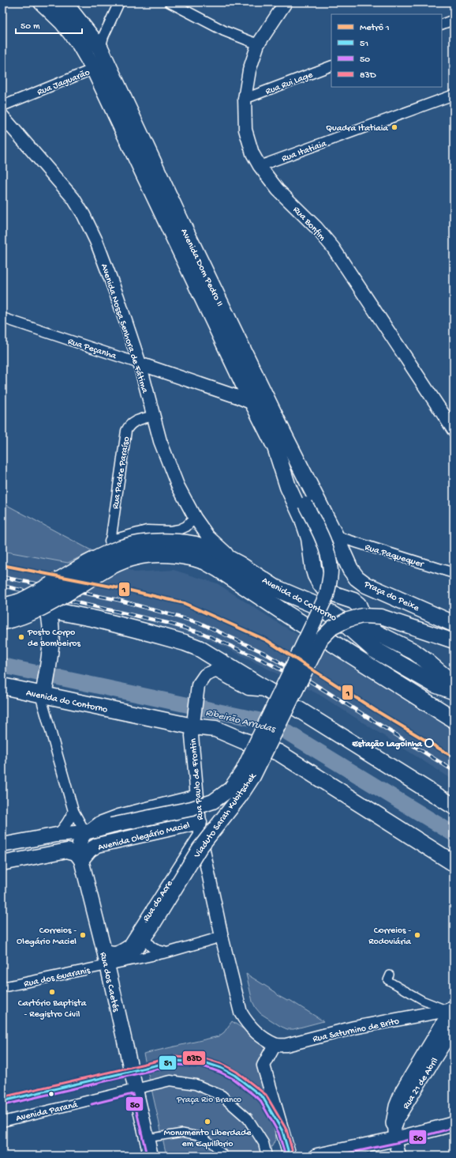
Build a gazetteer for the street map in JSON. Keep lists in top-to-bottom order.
{
  "streets": {
    "highway": ["Avenida do Contorno"],
    "main road": [
      "Avenida Dom Pedro II",
      "Praça do Peixe",
      "Viaduto Sarah Kubitschek",
      "Avenida Olegário Maciel",
      "Rua dos Caetés"
    ],
    "street": [
      "Rua Jaguarão",
      "Rua Rui Lage",
      "Rua Itatiaia",
      "Rua Bonfim",
      "Avenida Nossa Senhora de Fátima",
      "Rua Peçanha",
      "Rua Padre Paraíso",
      "Rua Paquequer",
      "Rua Paulo de Frontin",
      "Rua do Acre",
      "Rua dos Guaranis",
      "Rua Saturnino de Brito",
      "Rua 21 de Abril",
      "Avenida Paraná"
    ]
  },
  "crossings": [
    ["Rua Jaguarão", "Avenida Dom Pedro II"],
    ["Rua Rui Lage", "Rua Bonfim"],
    ["Rua Itatiaia", "Rua Bonfim"],
    ["Avenida Dom Pedro II", "Rua Peçanha"],
    ["Avenida Dom Pedro II", "Rua Paquequer"],
    ["Avenida Dom Pedro II", "Praça do Peixe"],
    ["Avenida Dom Pedro II", "Viaduto Sarah Kubitschek"],
    ["Avenida Nossa Senhora de Fátima", "Rua Peçanha"],
    ["Avenida Nossa Senhora de Fátima", "Rua Padre Paraíso"],
    ["Avenida Nossa Senhora de Fátima", "Avenida do Contorno"],
    ["Rua Paquequer", "Praça do Peixe"],
    ["Avenida do Contorno", "Rua Paulo de Frontin"],
    ["Rua Paulo de Frontin", "Avenida Olegário Maciel"],
    ["Rua Paulo de Frontin", "Rua do Acre"],
    ["Rua Paulo de Frontin", "Rua dos Guaranis"],
    ["Rua Paulo de Frontin", "Rua Saturnino de Brito"],
    ["Viaduto Sarah Kubitschek", "Rua dos Guaranis"],
    ["Viaduto Sarah Kubitschek", "Rua dos Caetés"],
    ["Avenida Olegário Maciel", "Rua do Acre"],
    ["Avenida Olegário Maciel", "Rua dos Caetés"],
    ["Rua do Acre", "Rua dos Caetés"],
    ["Rua dos Guaranis", "Rua dos Caetés"],
    ["Rua dos Caetés", "Avenida Paraná"]
  ],
  "water": ["Ribeirão Arrudas"],
  "parks": ["Praça Rio Branco"],
  "places": [
    "Quadra Itatiaia",
    "Posto Corpo de Bombeiros",
    "Estação Lagoinha",
    "Correios - Olegário Maciel",
    "Correios - Rodoviária",
    "Cartório Baptista - Registro Civil",
    "Monumento Liberdade em Equilíbrio"
  ],
  "lines": [
    "metro line 1",
    "transit line 83D",
    "transit line 51",
    "transit line 50"
  ],
  "legend": [
    "Metrô 1",
    "51",
    "50",
    "83D"
  ],
  "scale_bar": "50 m"
}
